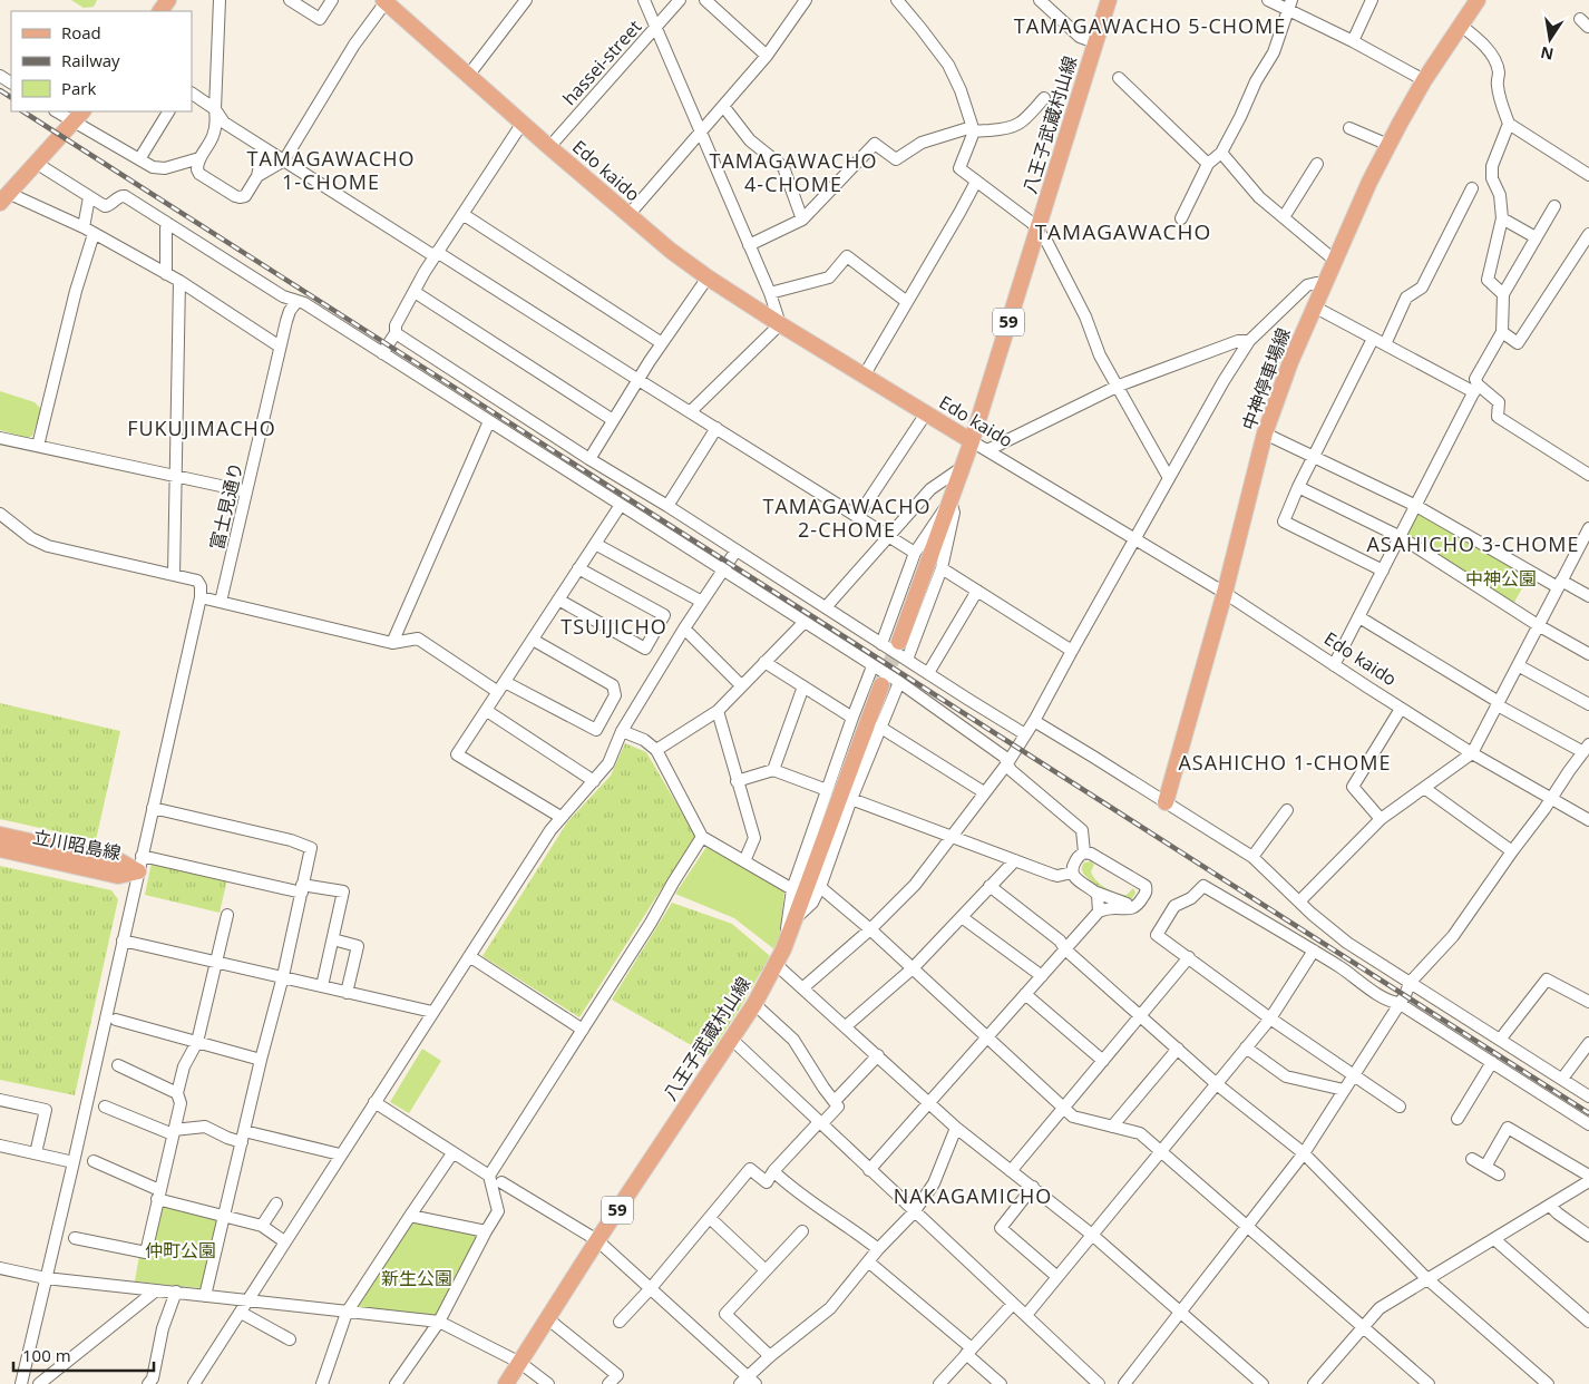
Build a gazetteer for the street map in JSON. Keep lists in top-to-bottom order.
{
  "streets": {
    "main road": [
      "八王子武蔵村山線",
      "Edo kaido",
      "59",
      "中神停車場線",
      "立川昭島線"
    ],
    "street": ["hassei-street", "富士見通り"]
  },
  "crossings": [
    ["hassei-street", "Edo kaido"],
    ["八王子武蔵村山線", "Edo kaido"],
    ["Edo kaido", "中神停車場線"]
  ],
  "districts": [
    "TAMAGAWACHO 5-CHOME",
    "TAMAGAWACHO 1-CHOME",
    "TAMAGAWACHO 4-CHOME",
    "TAMAGAWACHO",
    "FUKUJIMACHO",
    "TAMAGAWACHO 2-CHOME",
    "ASAHICHO 3-CHOME",
    "TSUIJICHO",
    "ASAHICHO 1-CHOME",
    "NAKAGAMICHO"
  ],
  "parks": ["中神公園", "仲町公園", "新生公園"],
  "legend": ["Road", "Railway", "Park"],
  "scale_bar": "100 m",
  "north": "bottom"
}
